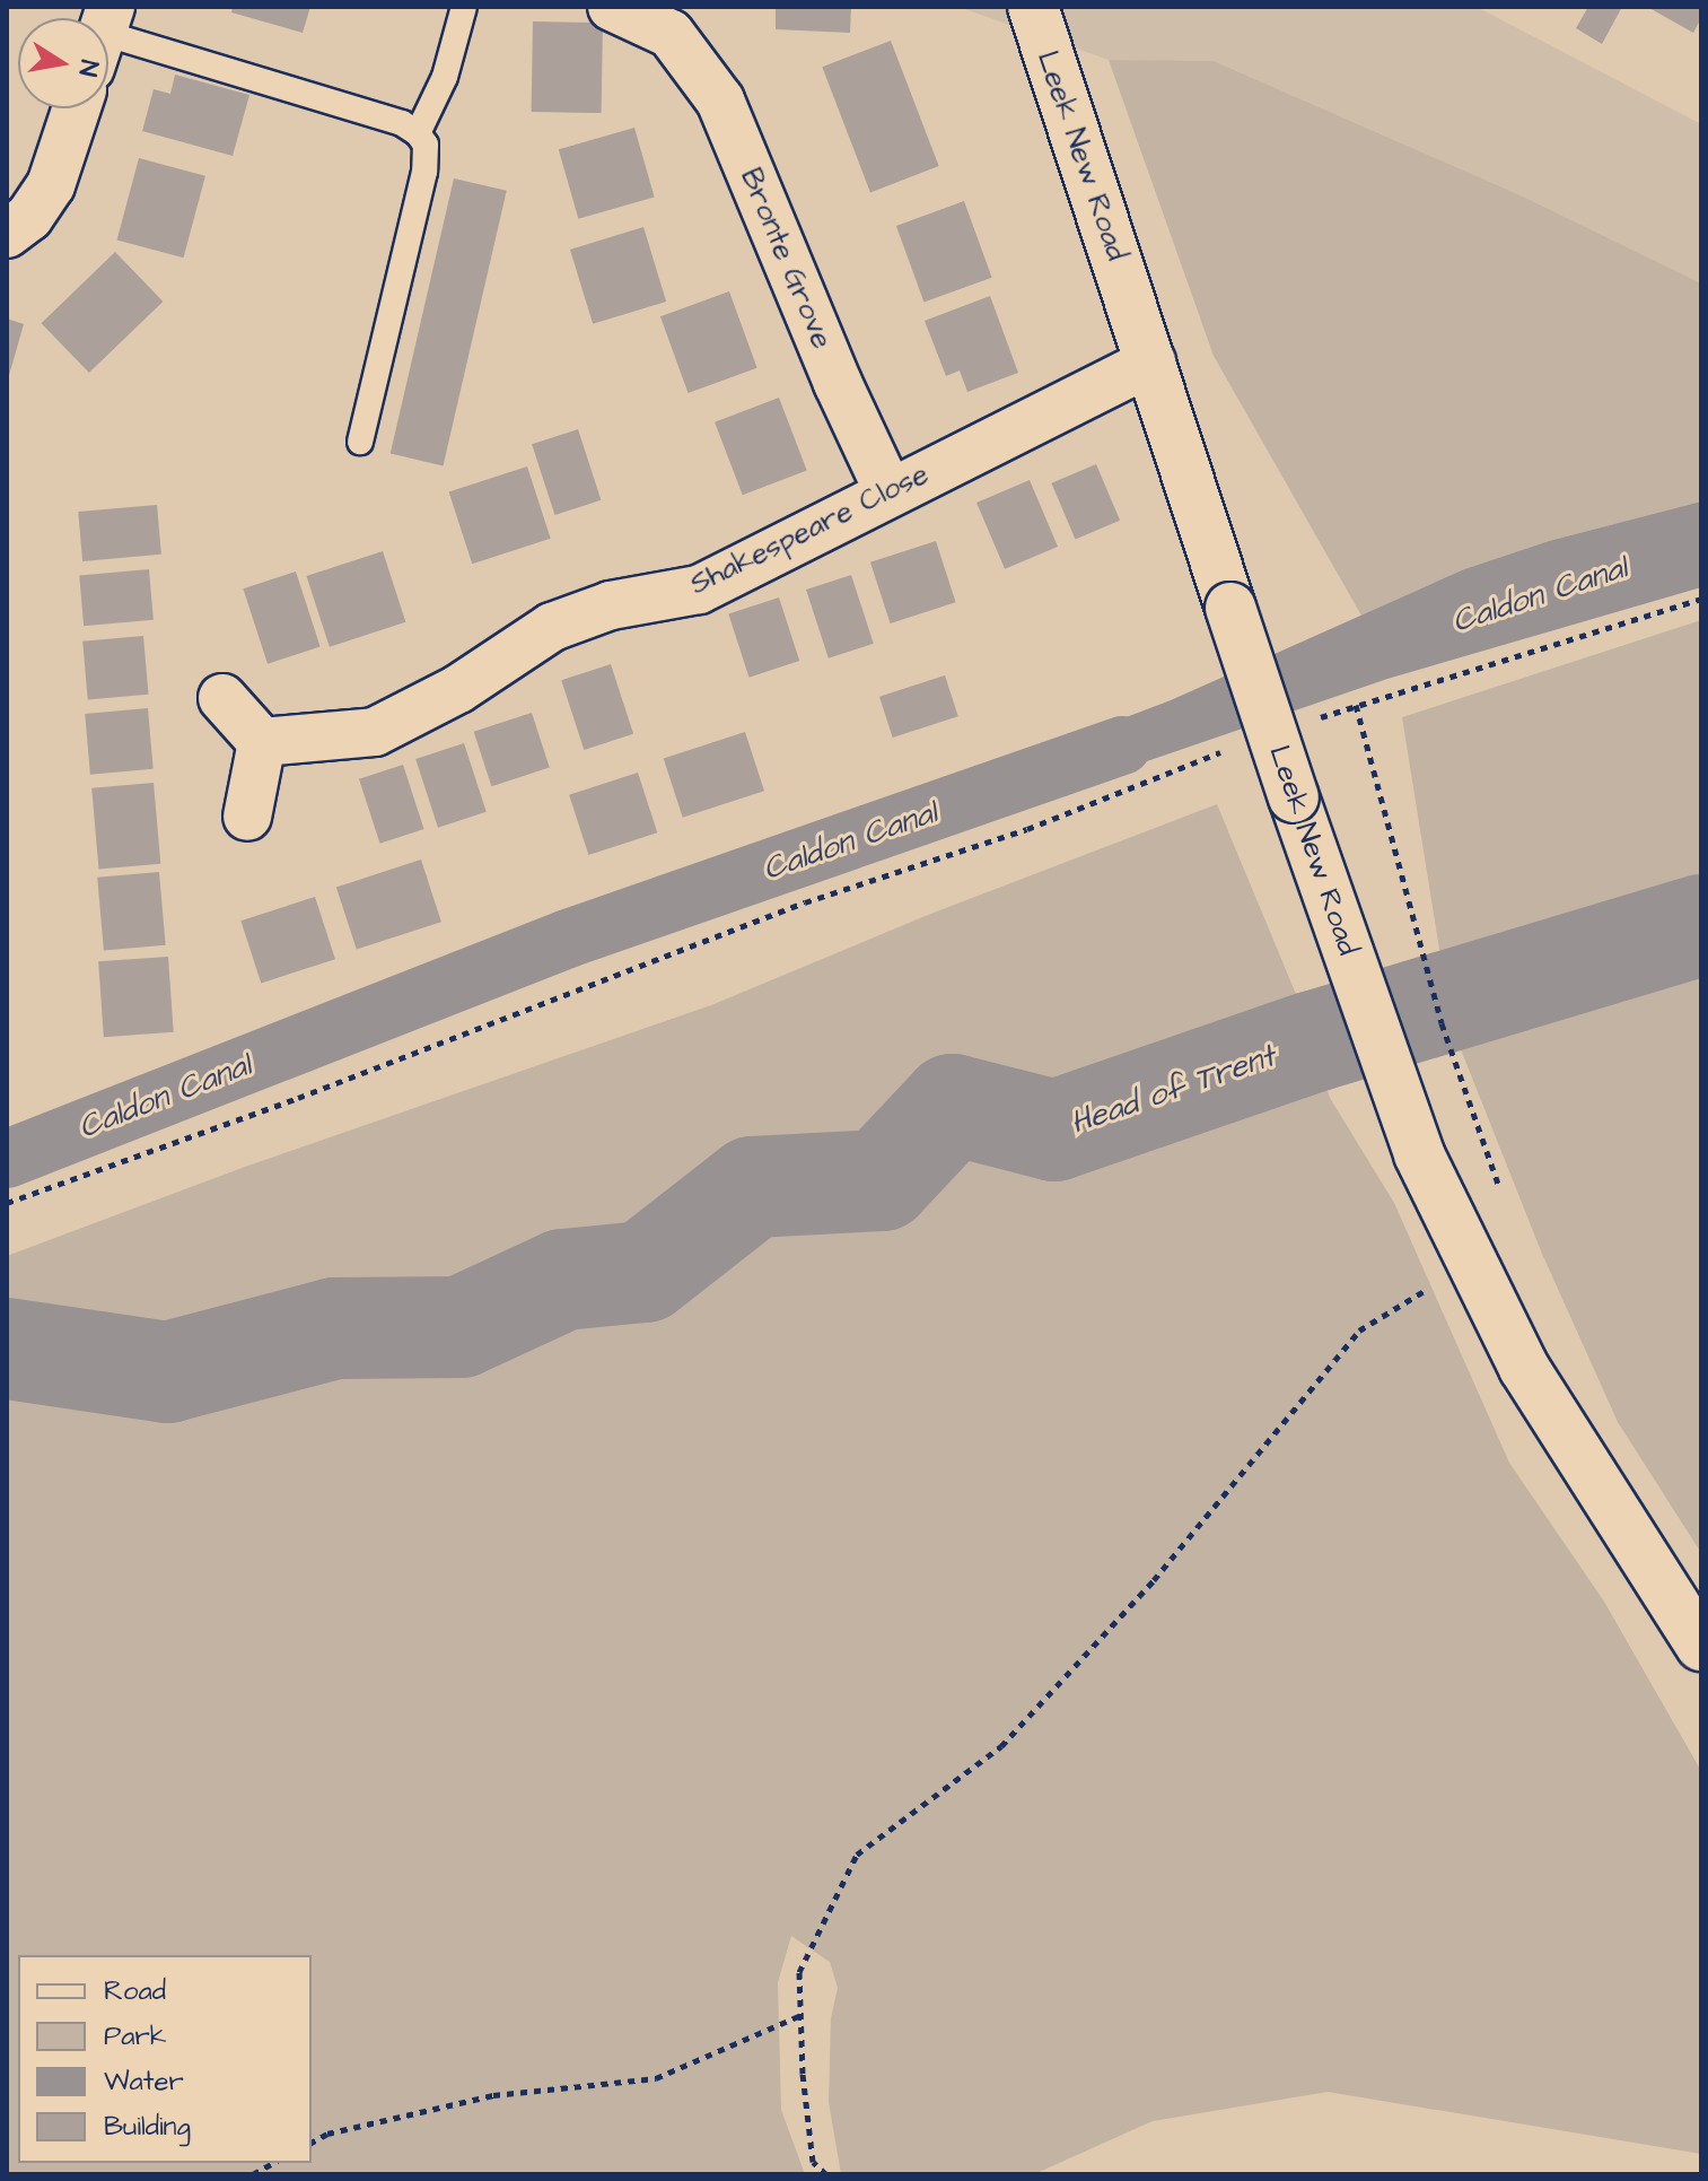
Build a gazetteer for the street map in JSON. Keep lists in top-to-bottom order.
{
  "streets": {
    "highway": ["Leek New Road"],
    "street": ["Bronte Grove", "Shakespeare Close"]
  },
  "crossings": [
    ["Leek New Road", "Shakespeare Close"],
    ["Bronte Grove", "Shakespeare Close"]
  ],
  "water": ["Caldon Canal", "Head of Trent"],
  "legend": [
    "Road",
    "Park",
    "Water",
    "Building"
  ],
  "north": "right"
}
